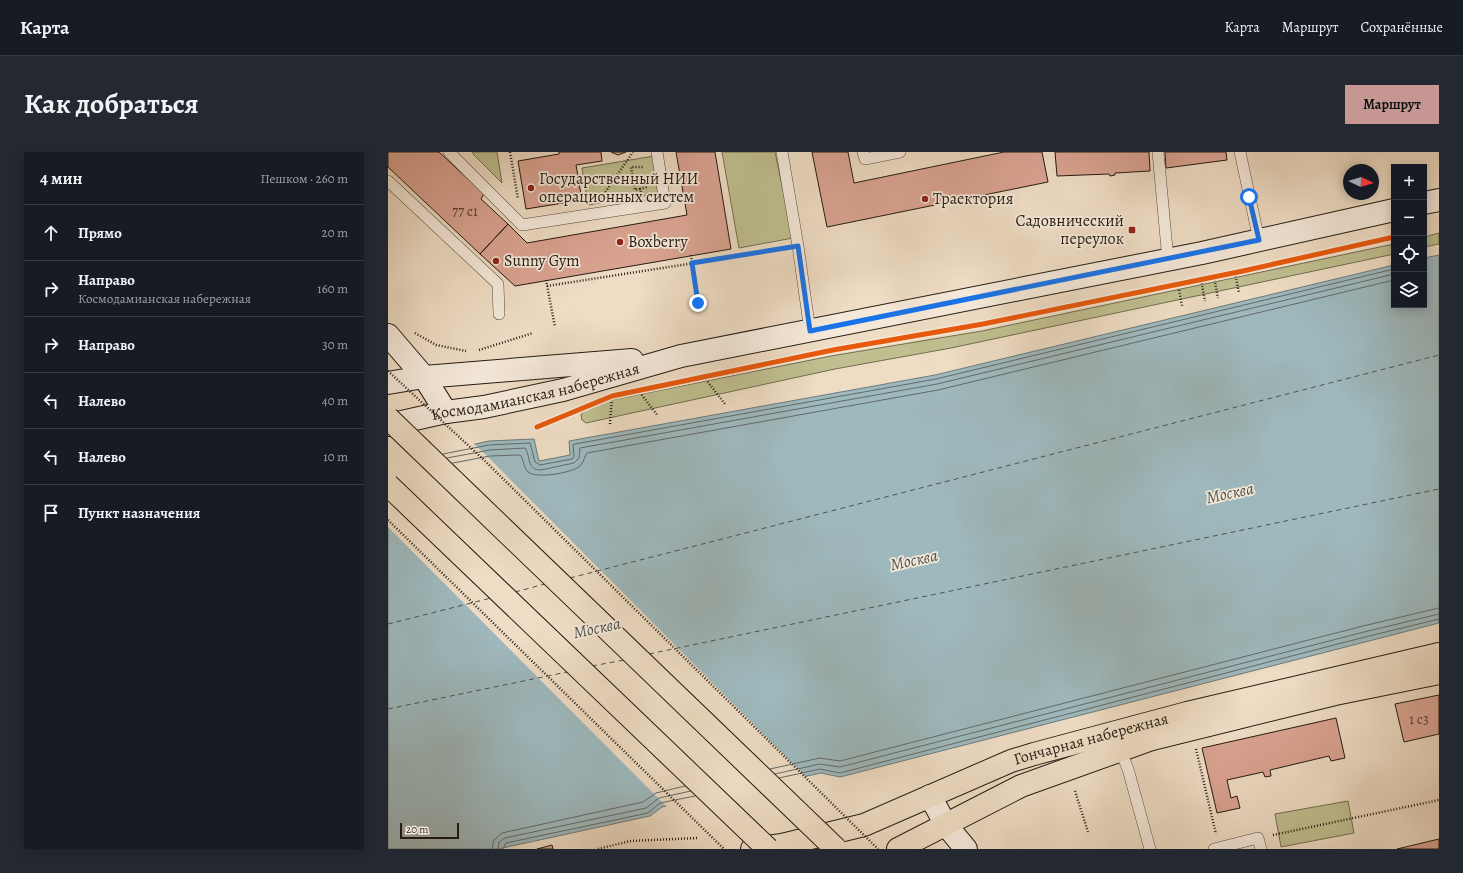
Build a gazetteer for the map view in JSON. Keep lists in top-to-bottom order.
{
  "streets": {
    "main road": ["Космодамианская набережная", "Гончарная набережная"]
  },
  "water": ["Москва"],
  "places": {
    "other": [
      "Государственный НИИ операционных систем",
      "Траектория",
      "Boxberry",
      "Sunny Gym"
    ],
    "transit": ["Садовнический переулок"]
  },
  "house_numbers": ["77 с1", "1 с3"],
  "scale_bar": "20 m",
  "north": "right",
  "page": {
    "header": "Карта",
    "nav": ["Карта", "Маршрут", "Сохранённые"],
    "title": "Как добраться",
    "buttons": "Маршрут",
    "heading": ["4 мин", "Пешком · 260 m"],
    "map_buttons": ["+", "−"],
    "list": [
      ["Прямо", "20 m"],
      ["Направо", "Космодамианская набережная", "160 m"],
      ["Направо", "30 m"],
      ["Налево", "40 m"],
      ["Налево", "10 m"],
      "Пункт назначения"
    ],
    "scale": "20 m"
  }
}
